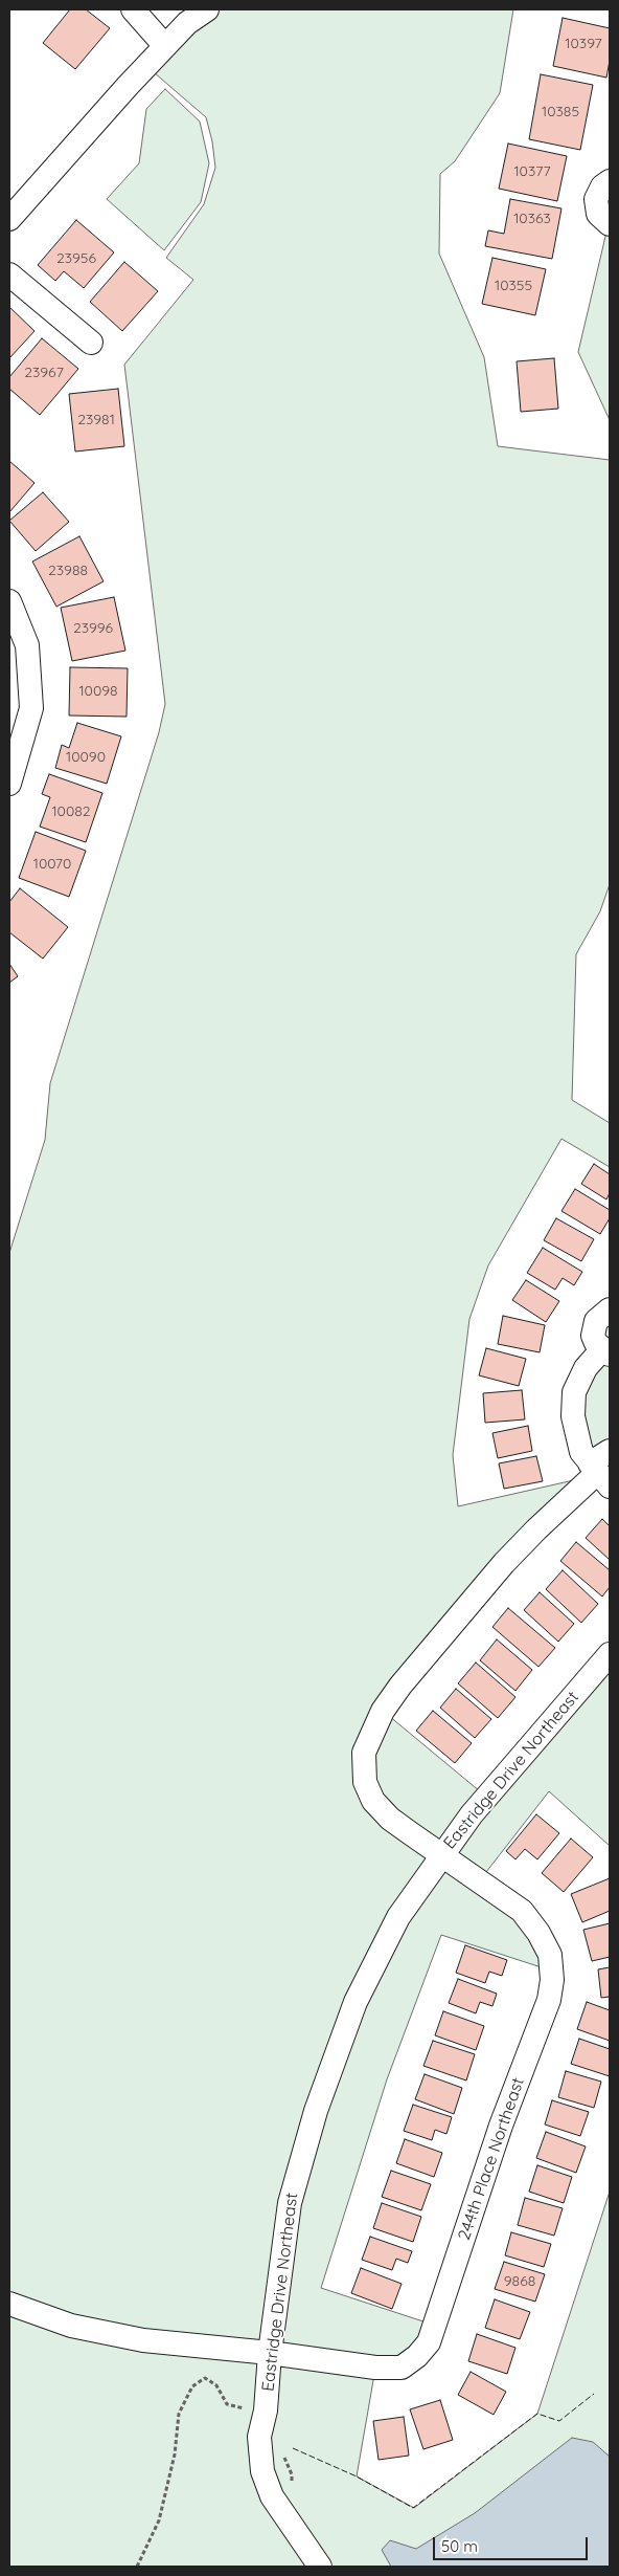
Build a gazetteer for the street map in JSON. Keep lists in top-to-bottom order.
{
  "streets": {
    "street": ["Eastridge Drive Northeast", "244th Place Northeast"]
  },
  "crossings": [
    ["Eastridge Drive Northeast", "244th Place Northeast"]
  ],
  "house_numbers": [
    "10397",
    "10385",
    "10377",
    "10363",
    "23956",
    "10355",
    "23967",
    "23981",
    "23988",
    "23996",
    "10098",
    "10090",
    "10082",
    "10070",
    "9868"
  ],
  "scale_bar": "50 m"
}
